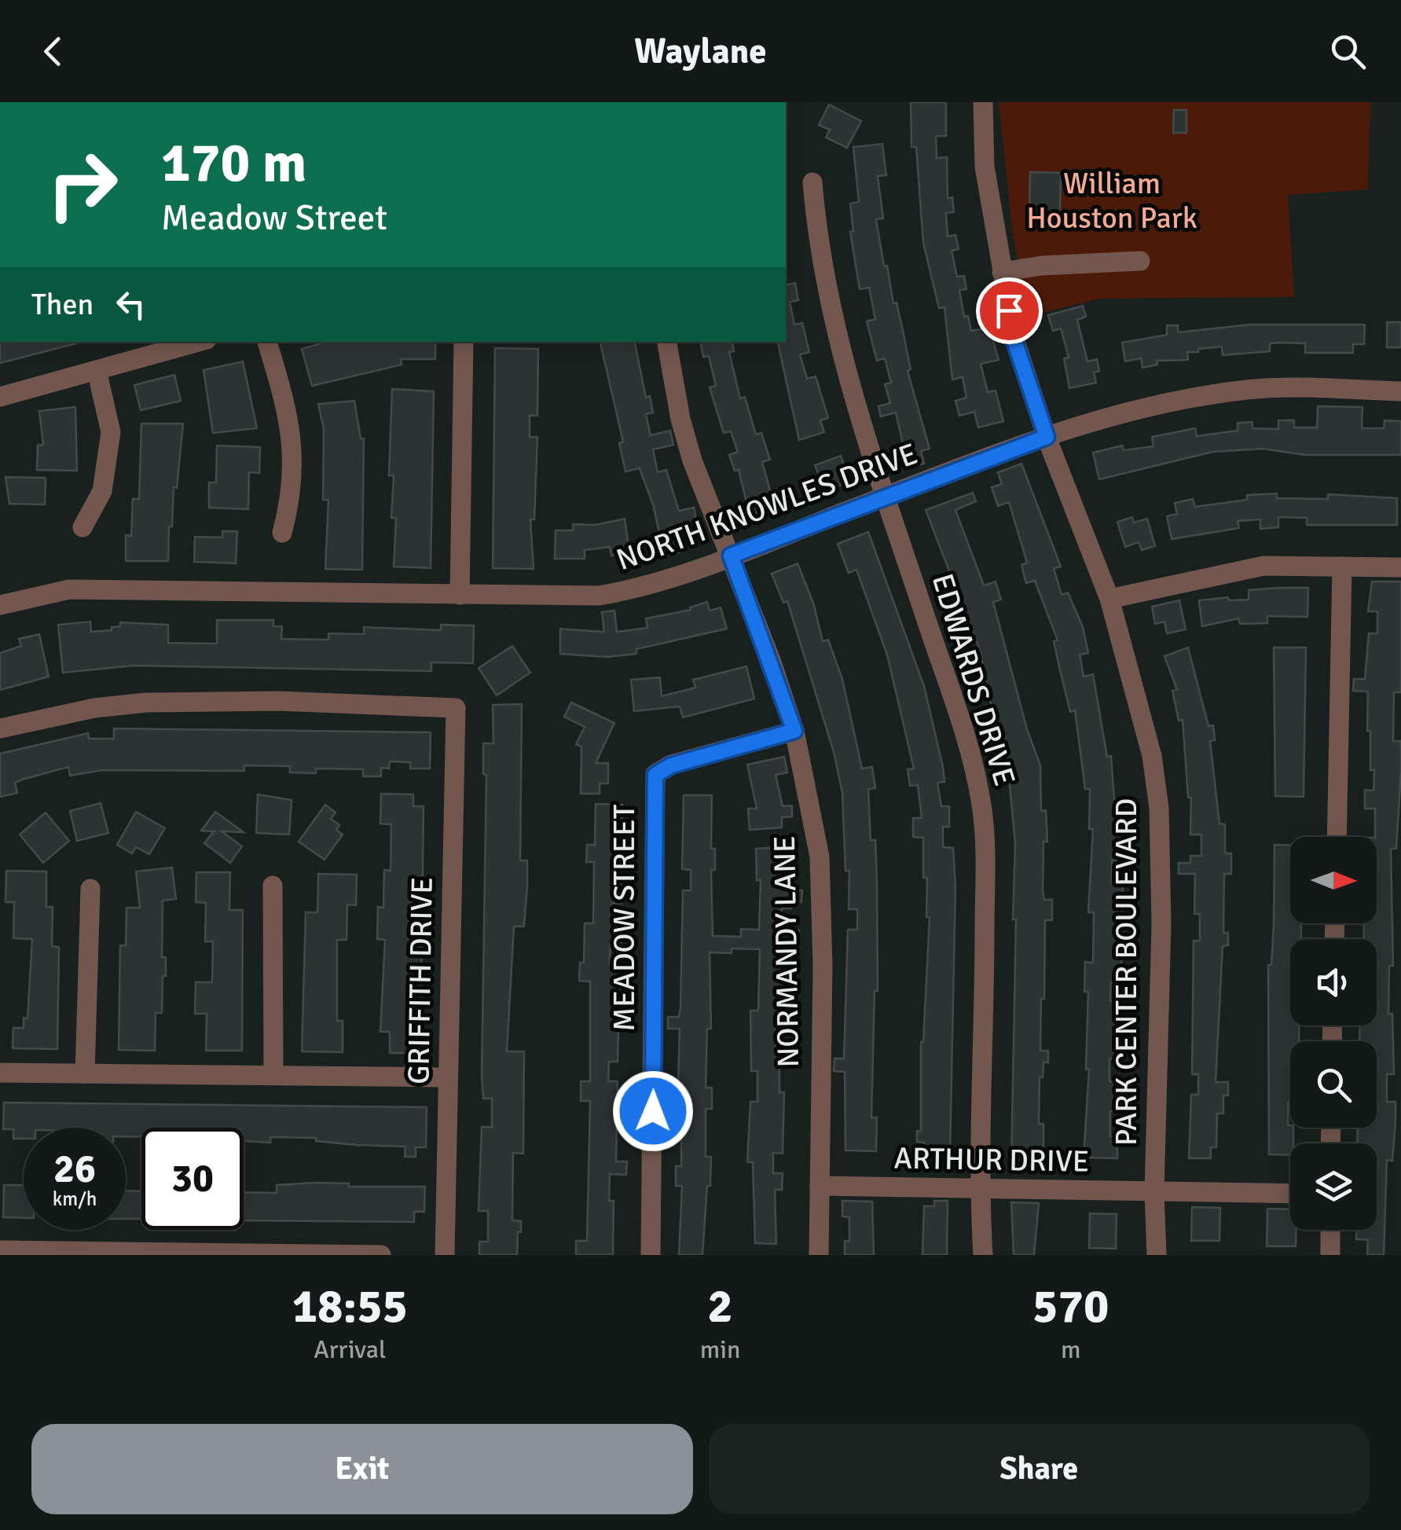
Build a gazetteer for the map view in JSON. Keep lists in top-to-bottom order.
{
  "streets": {
    "street": [
      "NORTH KNOWLES DRIVE",
      "EDWARDS DRIVE",
      "MEADOW STREET",
      "NORMANDY LANE",
      "PARK CENTER BOULEVARD",
      "GRIFFITH DRIVE",
      "ARTHUR DRIVE"
    ]
  },
  "crossings": [
    ["NORTH KNOWLES DRIVE", "EDWARDS DRIVE"],
    ["NORTH KNOWLES DRIVE", "NORMANDY LANE"],
    ["NORTH KNOWLES DRIVE", "PARK CENTER BOULEVARD"],
    ["EDWARDS DRIVE", "ARTHUR DRIVE"],
    ["MEADOW STREET", "NORMANDY LANE"],
    ["NORMANDY LANE", "ARTHUR DRIVE"],
    ["PARK CENTER BOULEVARD", "ARTHUR DRIVE"]
  ],
  "parks": ["William Houston Park"],
  "north": "right",
  "page": {
    "header": "Waylane",
    "turn": ["170 m", "Meadow Street"],
    "then": "Then",
    "speed": "26 km/h",
    "limit": "30",
    "eta": [
      "18:55",
      "Arrival",
      "2",
      "min",
      "570",
      "m"
    ],
    "buttons": ["Exit", "Share"]
  }
}
